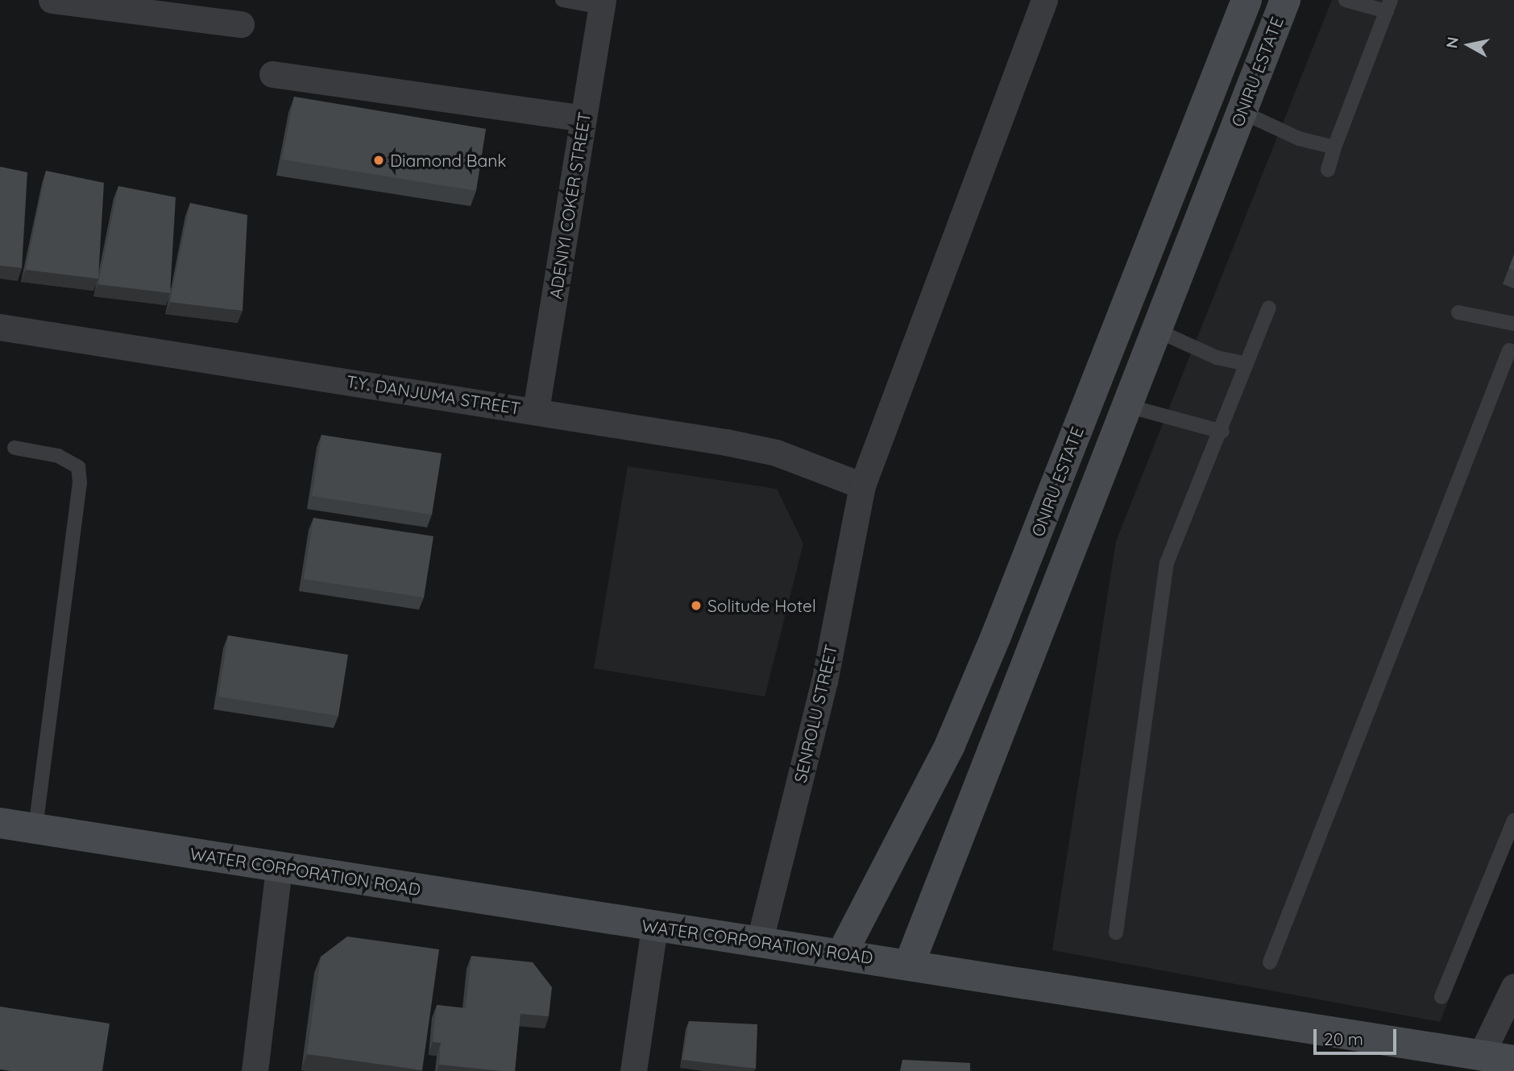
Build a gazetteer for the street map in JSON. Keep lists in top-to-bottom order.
{
  "streets": {
    "street": [
      "ONIRU ESTATE",
      "ADENIYI COKER STREET",
      "T.Y. DANJUMA STREET",
      "SENROLU STREET",
      "WATER CORPORATION ROAD"
    ]
  },
  "crossings": [
    ["ONIRU ESTATE", "WATER CORPORATION ROAD"],
    ["ADENIYI COKER STREET", "T.Y. DANJUMA STREET"],
    ["T.Y. DANJUMA STREET", "SENROLU STREET"],
    ["SENROLU STREET", "WATER CORPORATION ROAD"]
  ],
  "places": ["Diamond Bank", "Solitude Hotel"],
  "scale_bar": "20 m",
  "north": "left"
}
